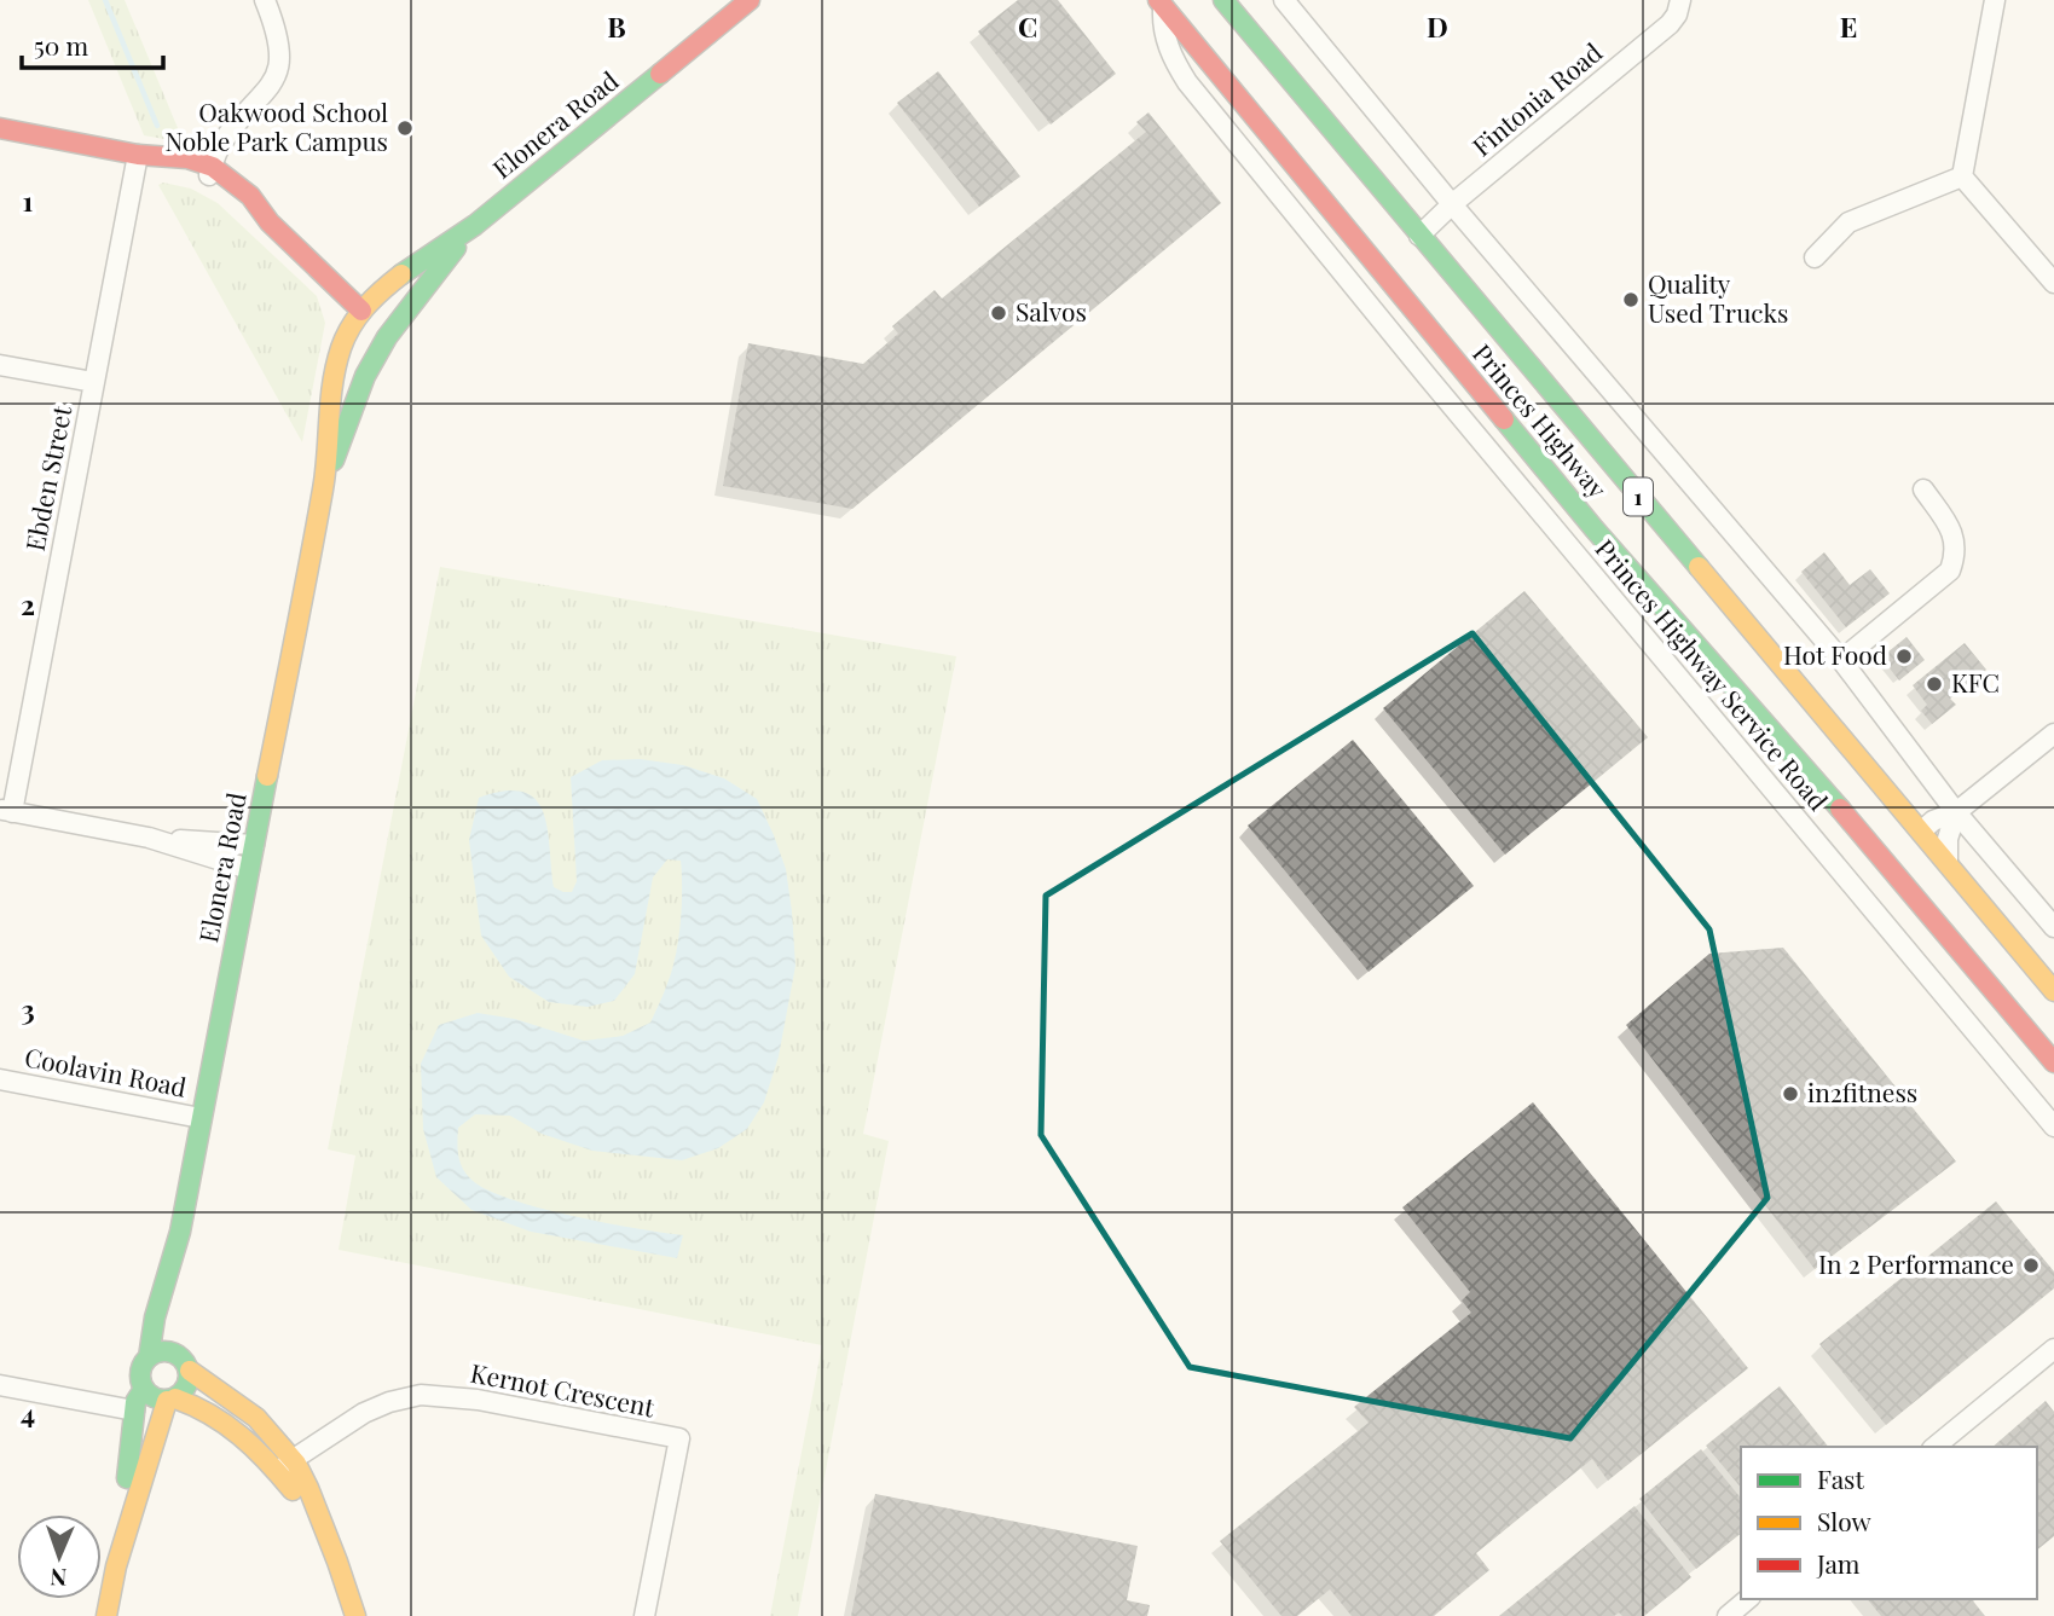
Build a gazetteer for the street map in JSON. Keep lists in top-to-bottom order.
{
  "streets": {
    "main road": ["Elonera Road", "Princes Highway", "1"],
    "street": [
      "Fintonia Road",
      "Ebden Street",
      "Princes Highway Service Road",
      "Coolavin Road",
      "Kernot Crescent"
    ]
  },
  "crossings": [
    ["Fintonia Road", "Princes Highway"],
    ["Elonera Road", "Coolavin Road"],
    ["Princes Highway", "Princes Highway Service Road"]
  ],
  "places": [
    "Oakwood School Noble Park Campus",
    "Quality Used Trucks",
    "Salvos",
    "Hot Food",
    "KFC",
    "in2fitness",
    "In 2 Performance"
  ],
  "legend": ["Fast", "Slow", "Jam"],
  "scale_bar": "50 m",
  "north": "bottom",
  "grid": {
    "columns": [
      "B",
      "C",
      "D",
      "E"
    ],
    "rows": [
      "1",
      "2",
      "3",
      "4"
    ]
  }
}
